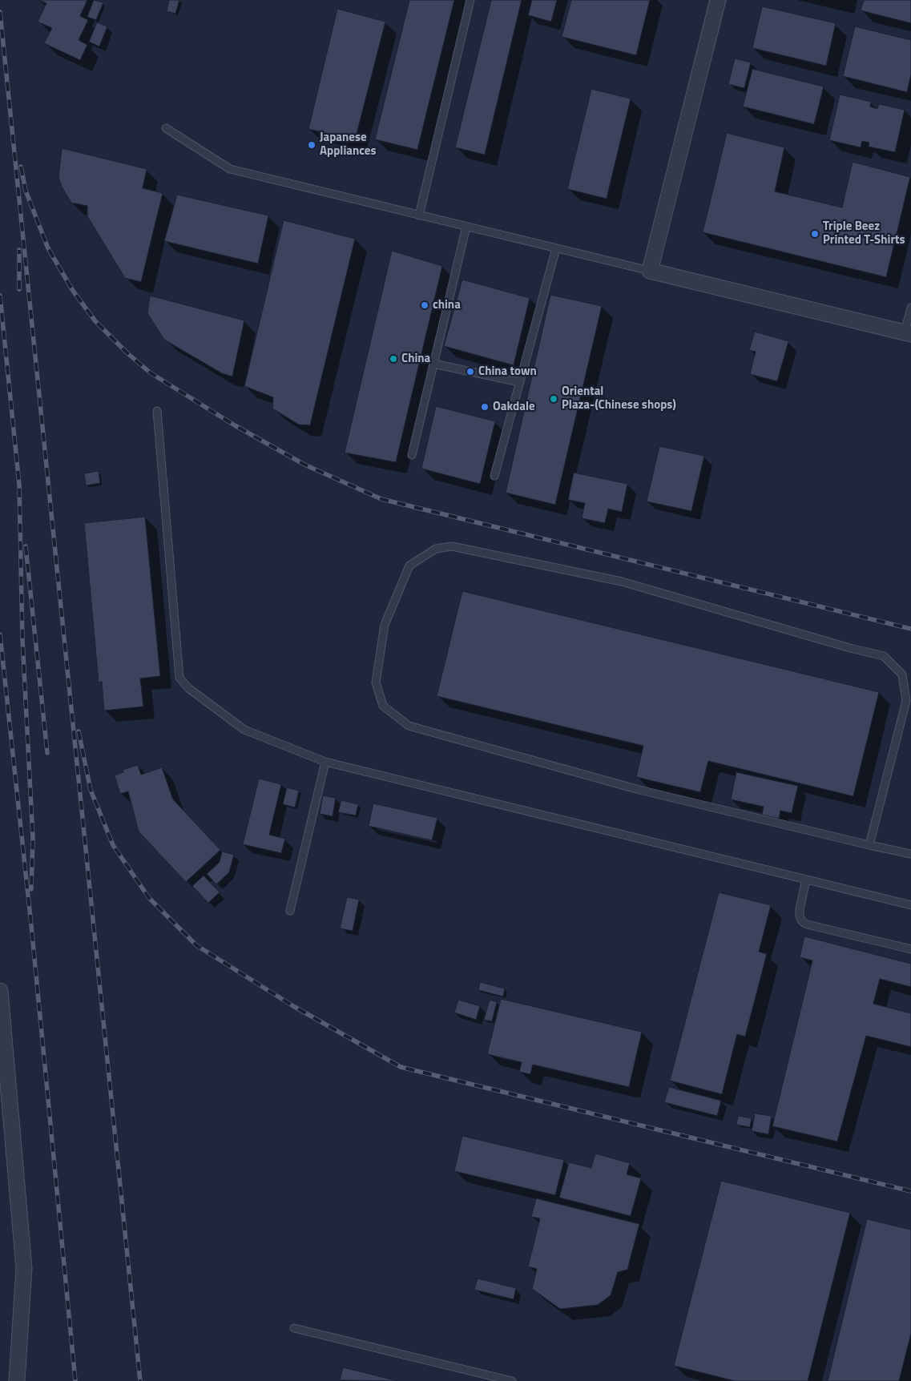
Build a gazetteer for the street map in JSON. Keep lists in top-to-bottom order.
{
  "places": [
    "Japanese Appliances",
    "Triple Beez Printed T-Shirts",
    "china",
    "China",
    "China town",
    "Oriental Plaza-(Chinese shops)",
    "Oakdale"
  ]
}
